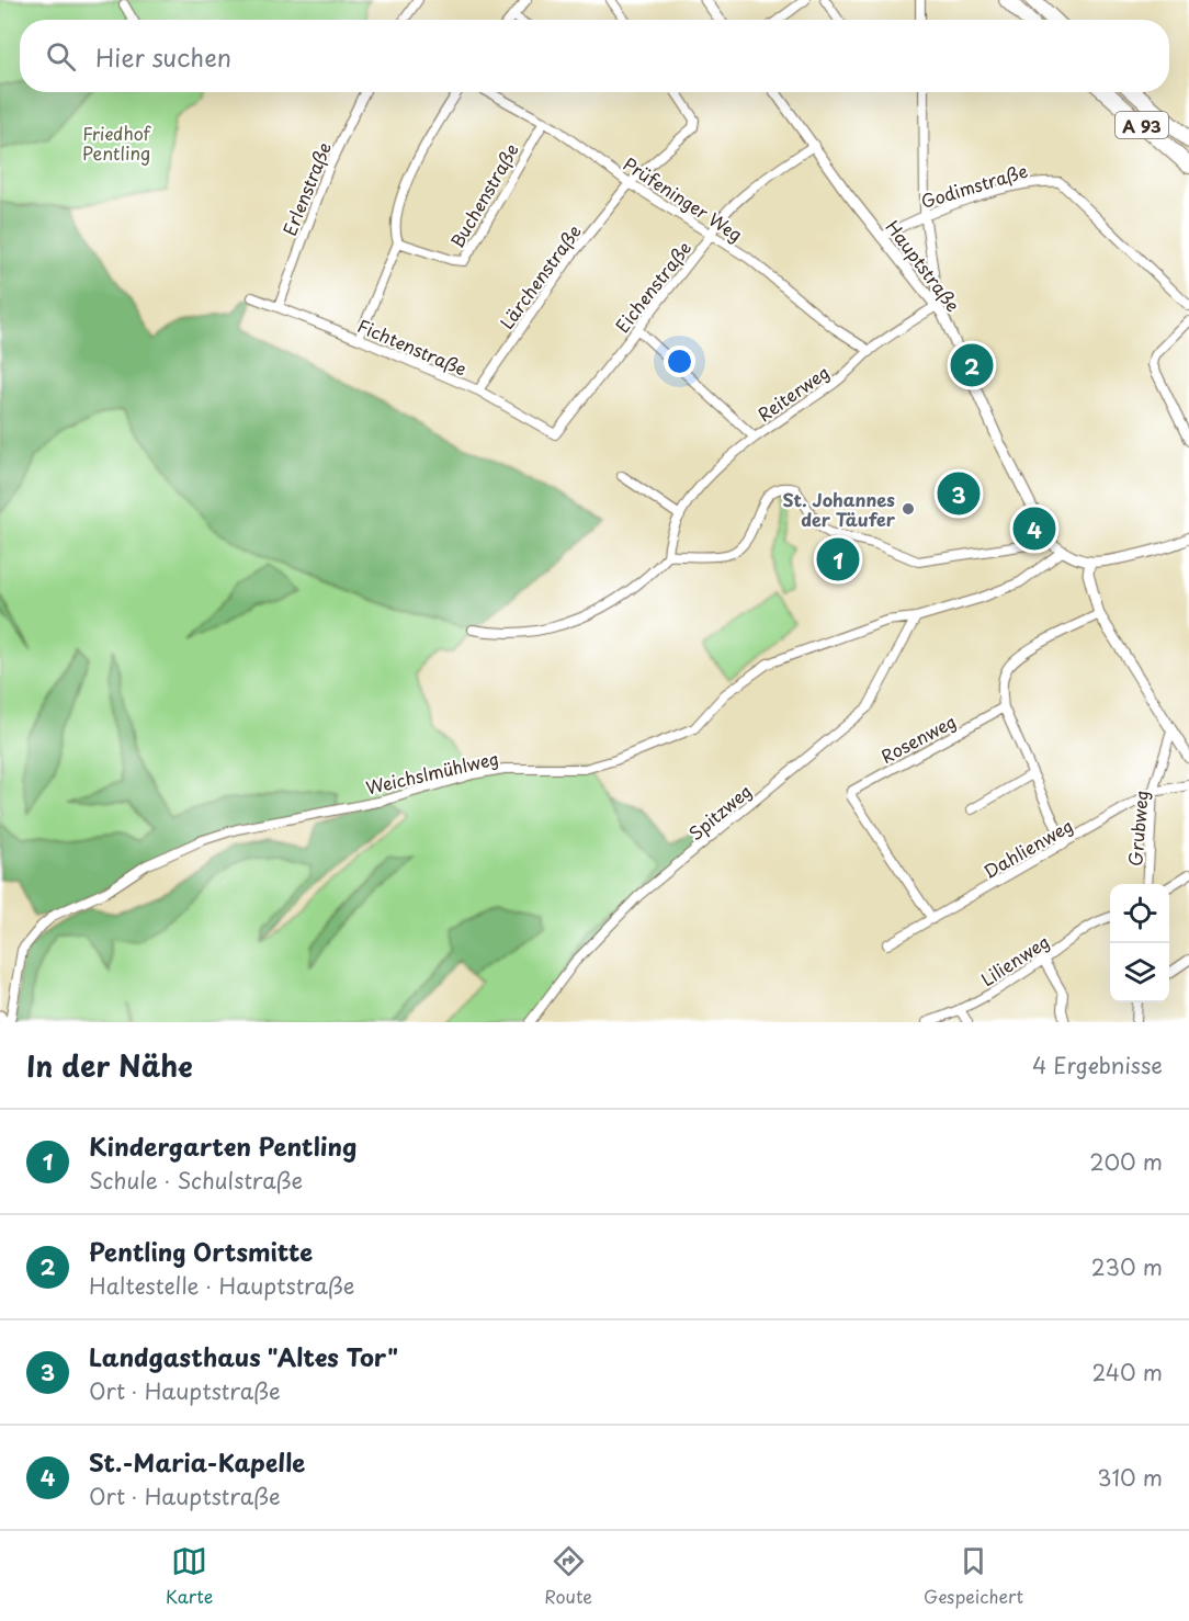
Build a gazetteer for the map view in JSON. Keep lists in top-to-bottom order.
{
  "streets": {
    "highway": ["A 93"],
    "street": [
      "Godimstraße",
      "Erlenstraße",
      "Buchenstraße",
      "Prüfeninger Weg",
      "Hauptstraße",
      "Lärchenstraße",
      "Eichenstraße",
      "Fichtenstraße",
      "Reiterweg",
      "Rosenweg",
      "Weichslmühlweg",
      "Spitzweg",
      "Grubweg",
      "Dahlienweg",
      "Lilienweg"
    ]
  },
  "crossings": [
    ["Godimstraße", "Hauptstraße"],
    ["Erlenstraße", "Fichtenstraße"],
    ["Buchenstraße", "Prüfeninger Weg"],
    ["Prüfeninger Weg", "Lärchenstraße"],
    ["Prüfeninger Weg", "Eichenstraße"],
    ["Prüfeninger Weg", "Reiterweg"],
    ["Hauptstraße", "Eichenstraße"],
    ["Hauptstraße", "Reiterweg"],
    ["Hauptstraße", "Weichslmühlweg"],
    ["Lärchenstraße", "Fichtenstraße"],
    ["Eichenstraße", "Fichtenstraße"],
    ["Rosenweg", "Dahlienweg"],
    ["Weichslmühlweg", "Spitzweg"],
    ["Grubweg", "Dahlienweg"]
  ],
  "parks": ["Friedhof Pentling"],
  "places": ["St. Johannes der Täufer"],
  "page": {
    "search": "Hier suchen",
    "pins": [
      "2",
      "3",
      "4",
      "1"
    ],
    "heading": ["In der Nähe", "4 Ergebnisse"],
    "list": [
      {
        "mark": "1",
        "name": "Kindergarten Pentling",
        "note": "Schule · Schulstraße",
        "value": "200 m"
      },
      {
        "mark": "2",
        "name": "Pentling Ortsmitte",
        "note": "Haltestelle · Hauptstraße",
        "value": "230 m"
      },
      {
        "mark": "3",
        "name": "Landgasthaus \"Altes Tor\"",
        "note": "Ort · Hauptstraße",
        "value": "240 m"
      },
      {
        "mark": "4",
        "name": "St.-Maria-Kapelle",
        "note": "Ort · Hauptstraße",
        "value": "310 m"
      }
    ],
    "nav": ["Karte", "Route", "Gespeichert"]
  }
}
